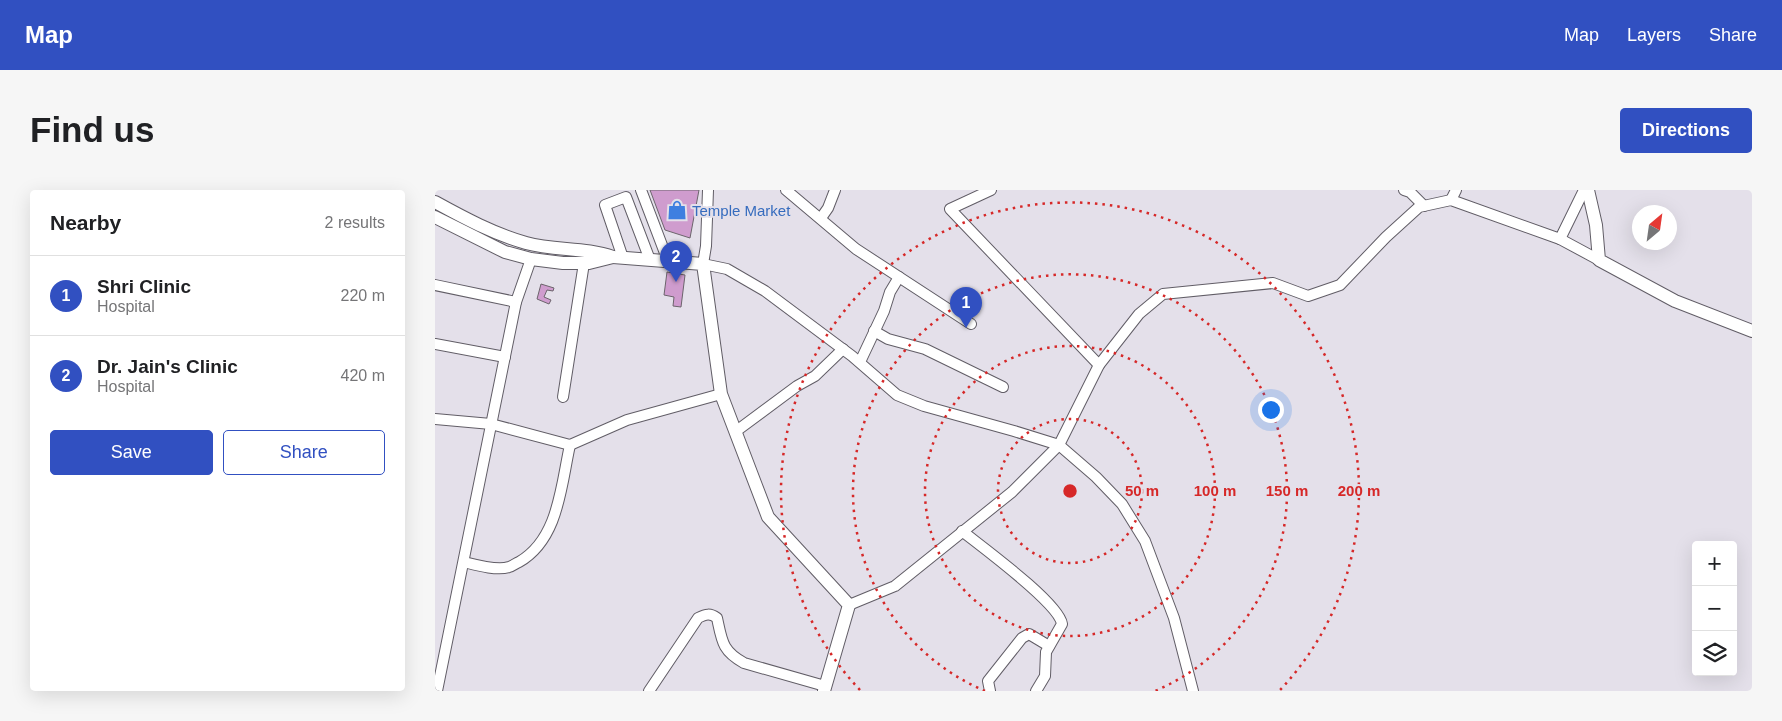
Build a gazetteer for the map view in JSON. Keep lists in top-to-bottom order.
{
  "places": {
    "shop": ["Temple Market"]
  },
  "north": "top right",
  "page": {
    "header": "Map",
    "nav": ["Map", "Layers", "Share"],
    "buttons": [
      "Directions",
      ["Save", "Share"]
    ],
    "title": "Find us",
    "heading": ["Nearby", "2 results"],
    "pins": ["2", "1"],
    "list": [
      {
        "mark": "1",
        "name": "Shri Clinic",
        "note": "Hospital",
        "value": "220 m"
      },
      {
        "mark": "2",
        "name": "Dr. Jain's Clinic",
        "note": "Hospital",
        "value": "420 m"
      }
    ],
    "map_buttons": ["+", "−"]
  },
  "rings": [
    "50 m",
    "100 m",
    "150 m",
    "200 m"
  ]
}
